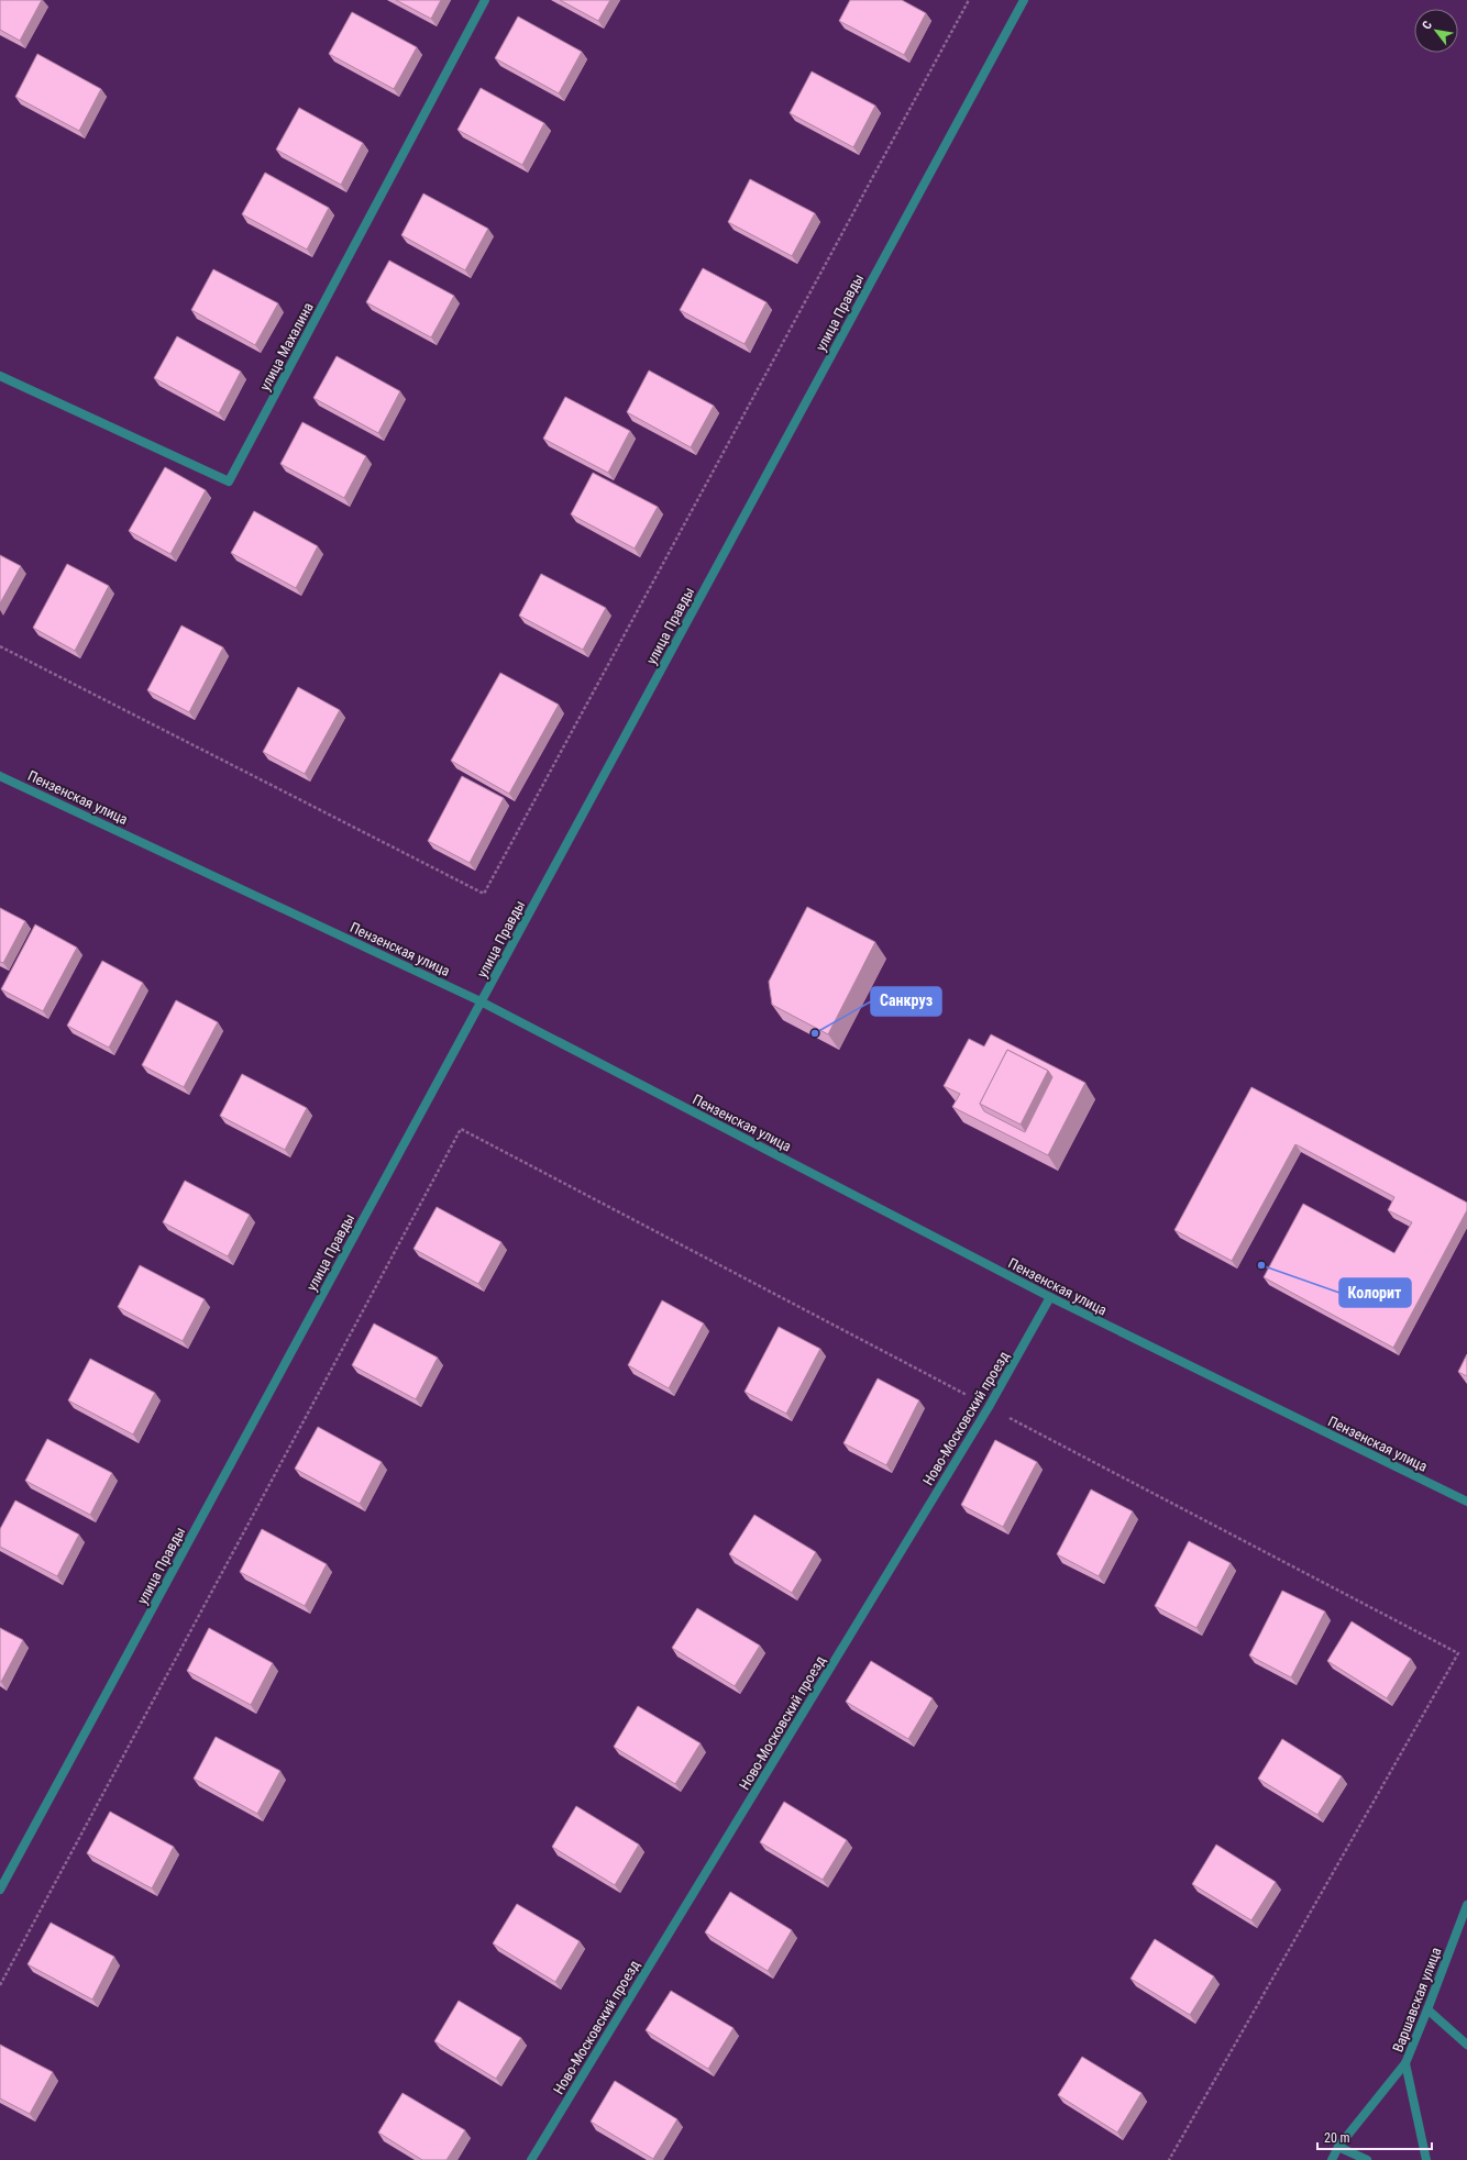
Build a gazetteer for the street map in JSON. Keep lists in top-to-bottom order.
{
  "streets": {
    "street": [
      "улица Правды",
      "улица Махалина",
      "Пензенская улица",
      "Ново-Московский проезд",
      "Варшавская улица"
    ]
  },
  "crossings": [
    ["улица Правды", "Пензенская улица"],
    ["Пензенская улица", "Ново-Московский проезд"]
  ],
  "places": ["Санкруз", "Колорит"],
  "scale_bar": "20 m",
  "north": "top left"
}
